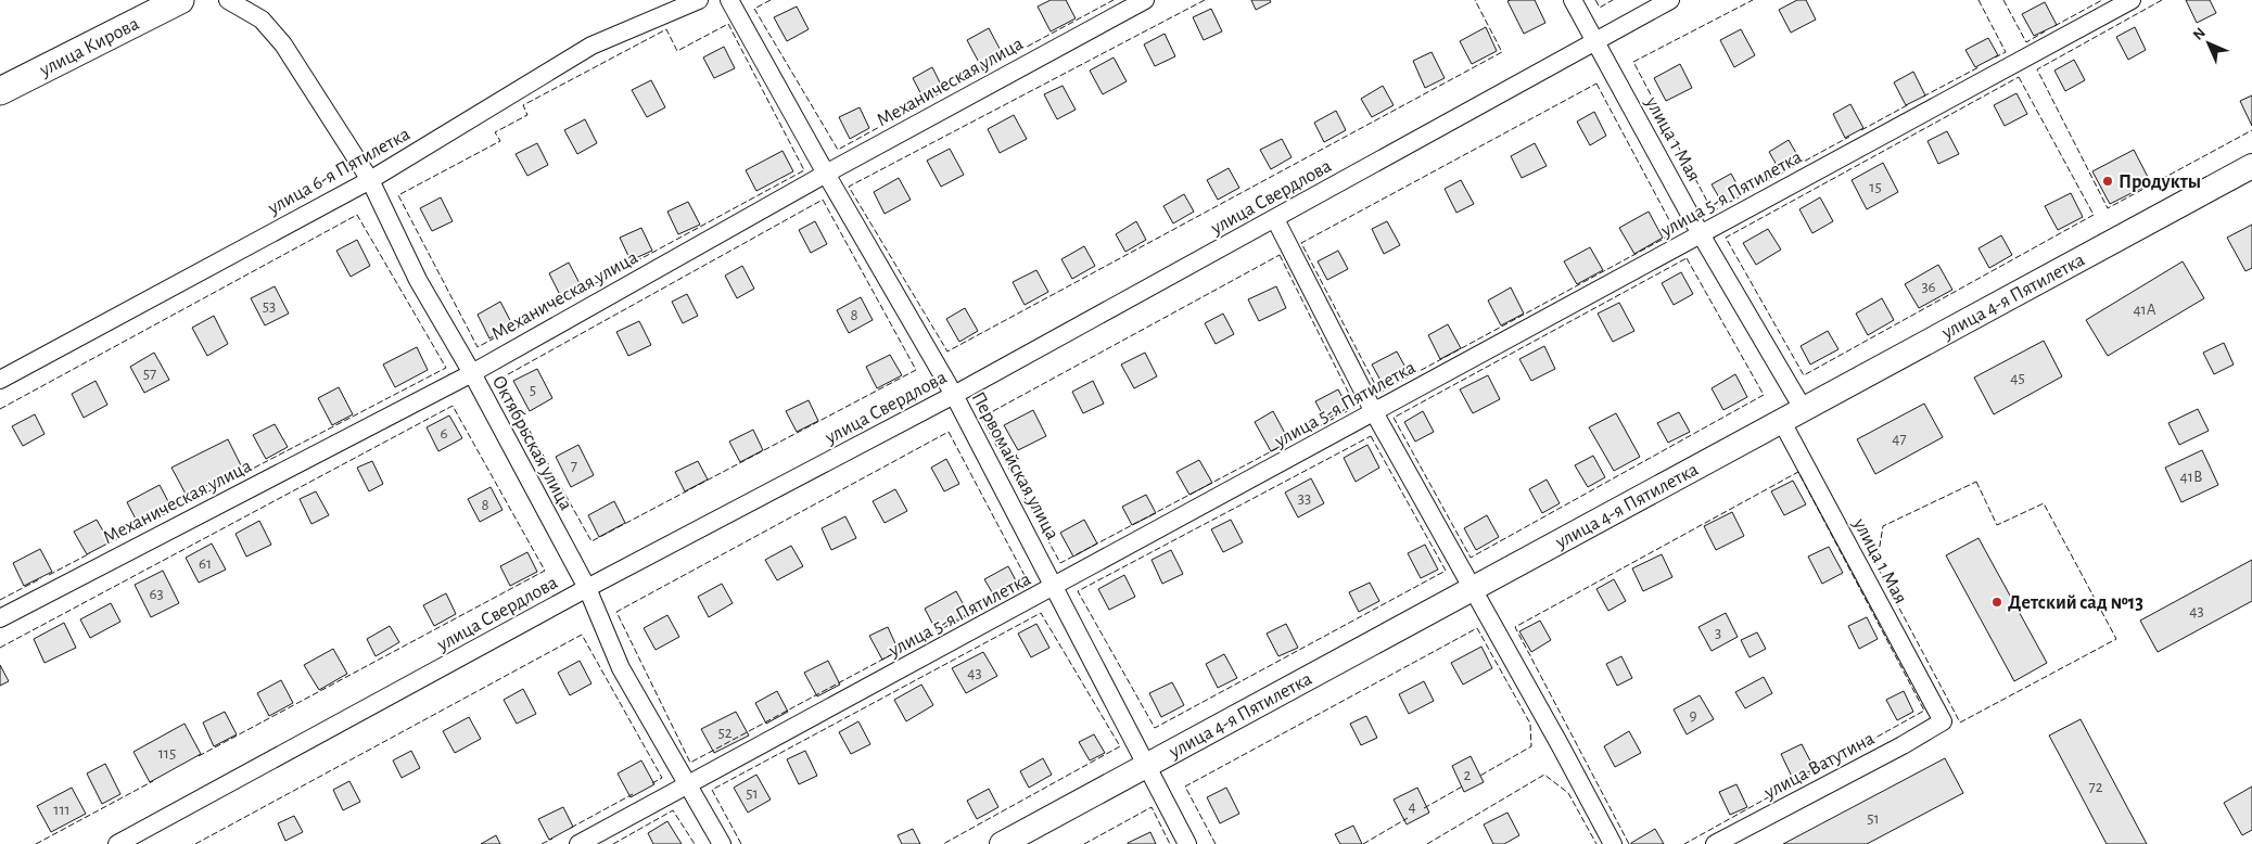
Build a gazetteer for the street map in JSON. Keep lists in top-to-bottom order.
{
  "streets": {
    "main road": ["улица Кирова"],
    "street": [
      "Механическая улица",
      "улица 1 Мая",
      "улица 6-я Пятилетка",
      "улица 5-я Пятилетка",
      "улица Свердлова",
      "улица 4-я Пятилетка",
      "Октябрьская улица",
      "Первомайская улица",
      "улица Ватутина"
    ]
  },
  "crossings": [
    ["Механическая улица", "Октябрьская улица"],
    ["Механическая улица", "Первомайская улица"],
    ["улица 1 Мая", "улица 5-я Пятилетка"],
    ["улица 1 Мая", "улица Свердлова"],
    ["улица 1 Мая", "улица 4-я Пятилетка"],
    ["улица 1 Мая", "улица Ватутина"],
    ["улица 6-я Пятилетка", "Октябрьская улица"],
    ["улица 5-я Пятилетка", "Октябрьская улица"],
    ["улица 5-я Пятилетка", "Первомайская улица"],
    ["улица Свердлова", "Октябрьская улица"],
    ["улица Свердлова", "Первомайская улица"],
    ["улица 4-я Пятилетка", "Первомайская улица"]
  ],
  "places": ["Продукты", "Детский сад №13"],
  "house_numbers": [
    "15",
    "36",
    "53",
    "41А",
    "8",
    "57",
    "45",
    "5",
    "6",
    "47",
    "7",
    "41В",
    "33",
    "8",
    "61",
    "63",
    "43",
    "3",
    "43",
    "9",
    "52",
    "115",
    "2",
    "72",
    "51",
    "4",
    "111",
    "51"
  ],
  "north": "top left"
}
